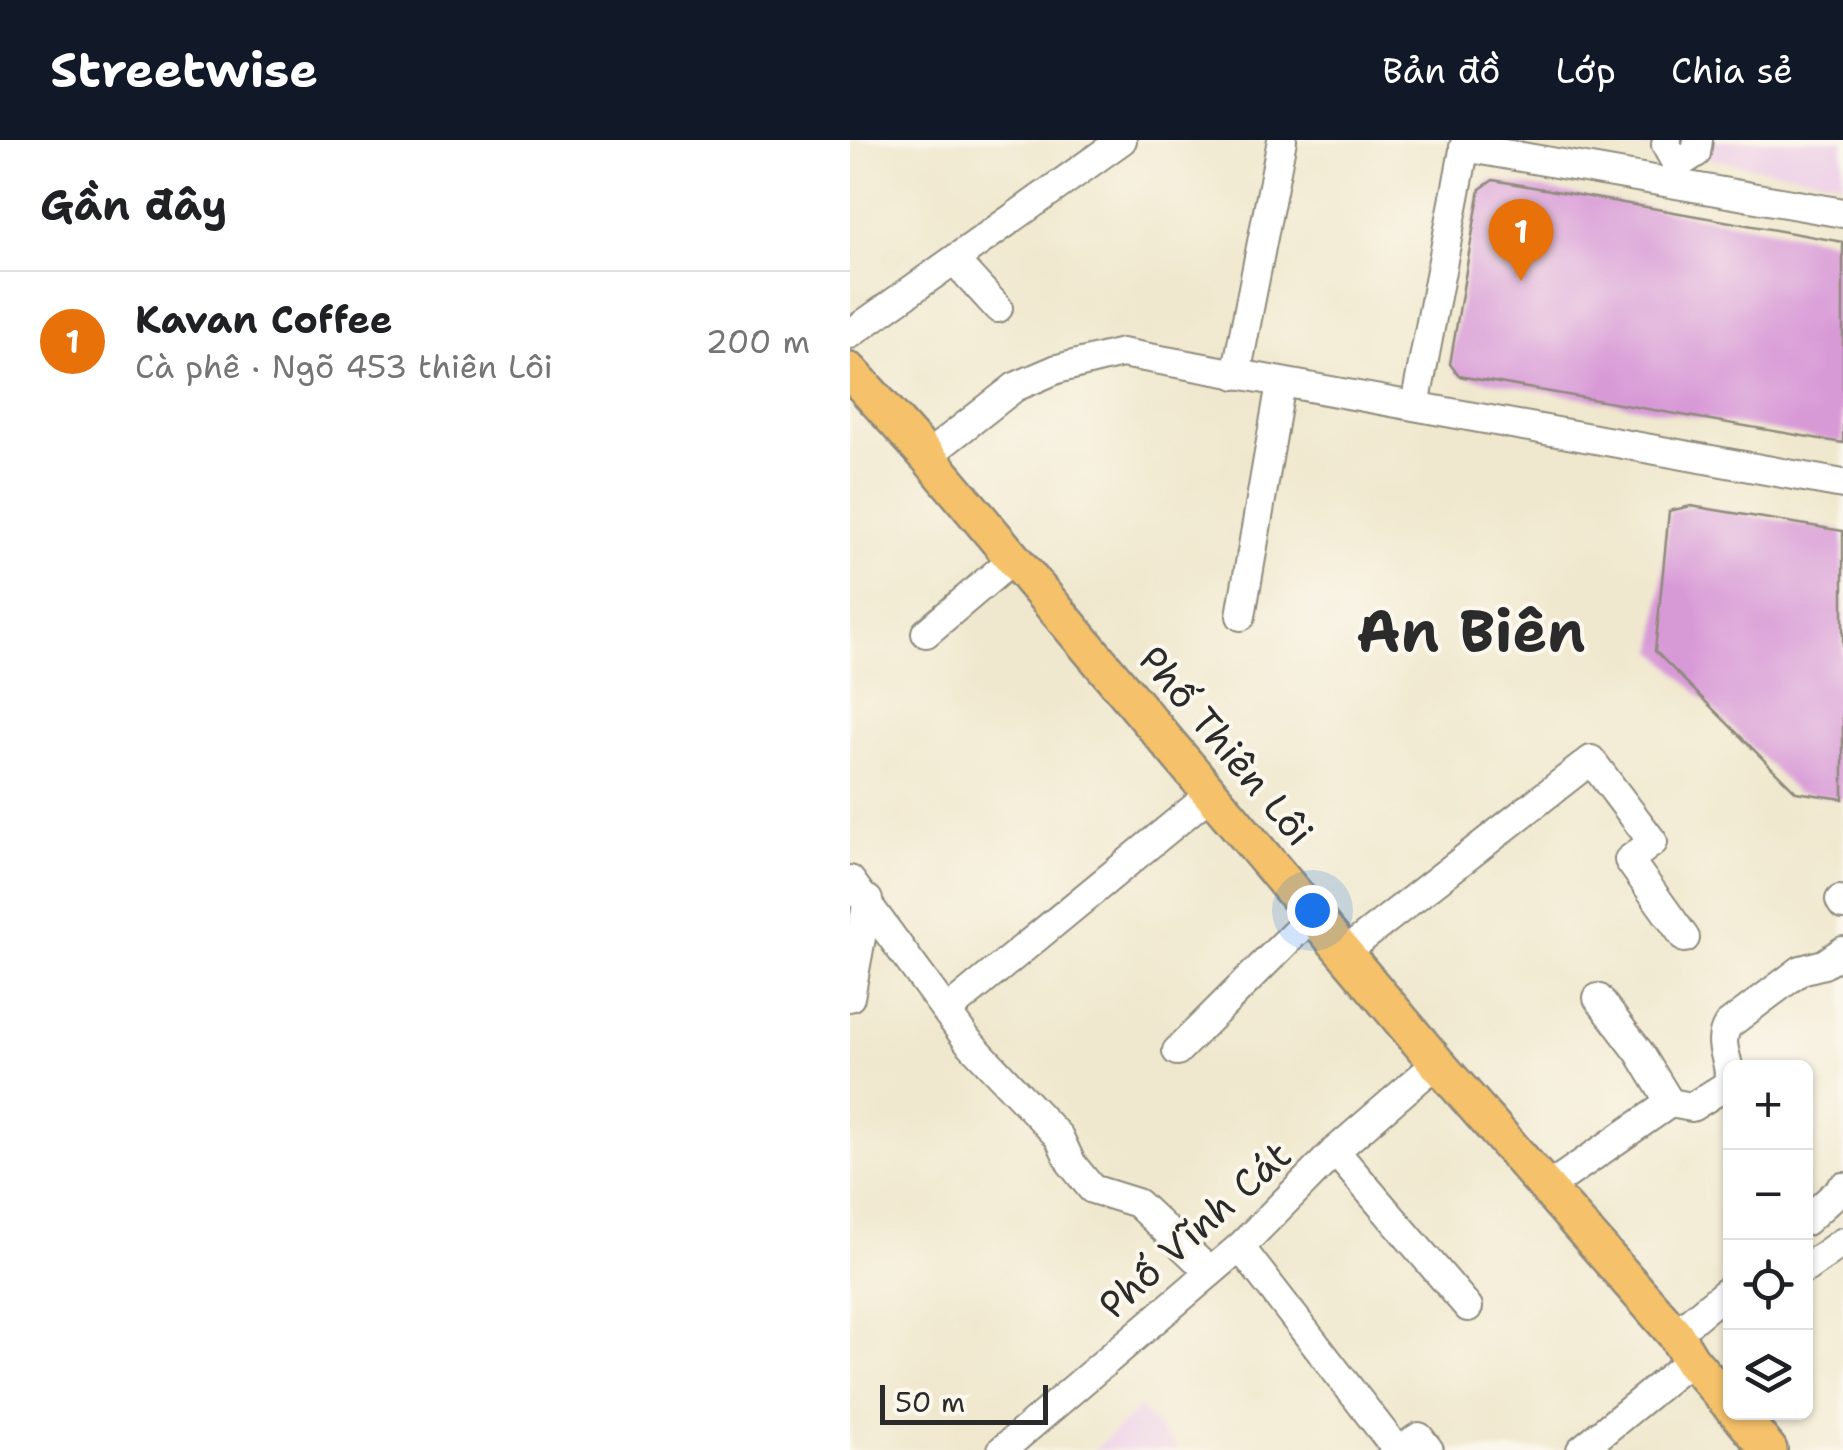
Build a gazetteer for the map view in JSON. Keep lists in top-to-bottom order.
{
  "streets": {
    "main road": ["Phố Thiên Lôi"],
    "street": ["Phố Vĩnh Cát"]
  },
  "crossings": [
    ["Phố Thiên Lôi", "Phố Vĩnh Cát"]
  ],
  "districts": ["An Biên"],
  "scale_bar": "50 m",
  "page": {
    "header": "Streetwise",
    "nav": ["Bản đồ", "Lớp", "Chia sẻ"],
    "heading": "Gần đây",
    "pins": "1",
    "list": [
      {
        "mark": "1",
        "name": "Kavan Coffee",
        "note": "Cà phê · Ngõ 453 thiên Lôi",
        "value": "200 m"
      }
    ],
    "map_buttons": ["+", "−"],
    "scale": "50 m"
  }
}
